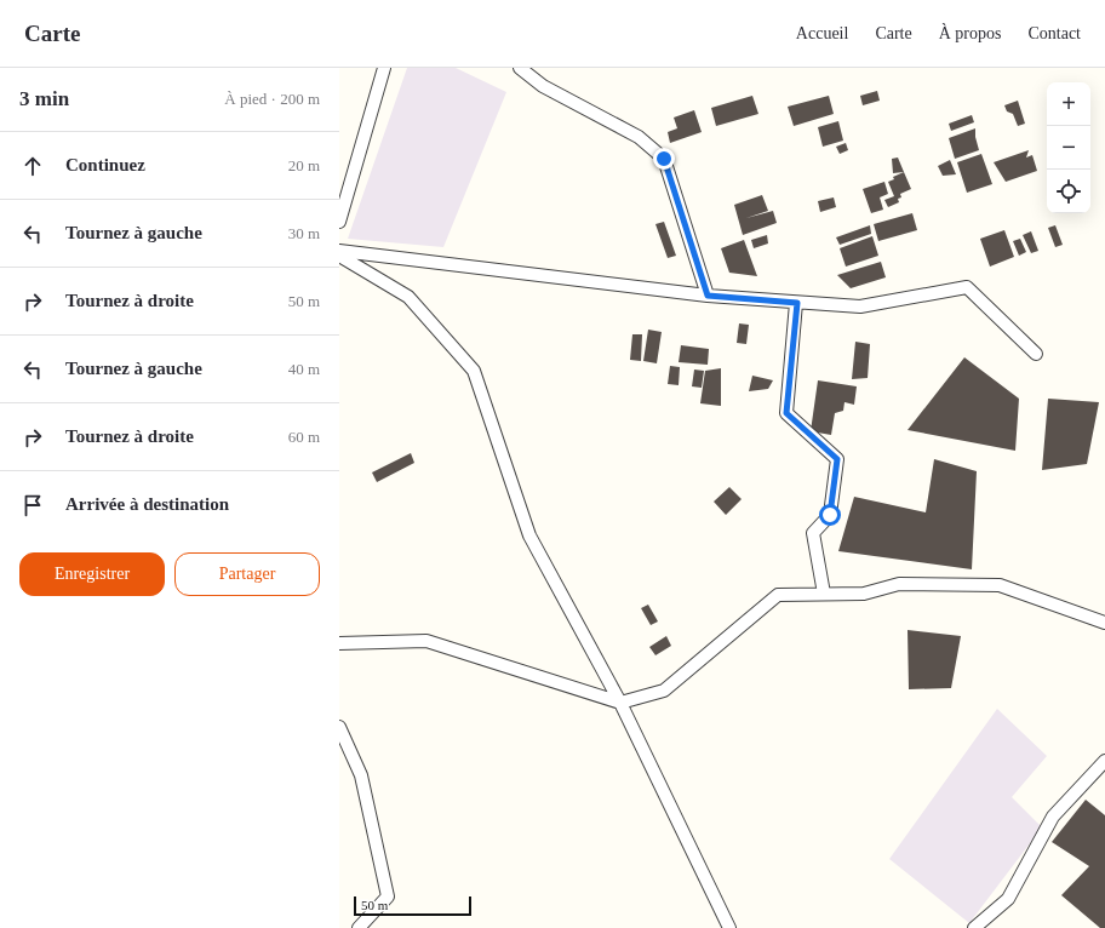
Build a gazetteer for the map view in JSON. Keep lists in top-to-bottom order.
{
  "scale_bar": "50 m",
  "page": {
    "header": "Carte",
    "nav": [
      "Accueil",
      "Carte",
      "À propos",
      "Contact"
    ],
    "heading": ["3 min", "À pied · 200 m"],
    "map_buttons": ["+", "−"],
    "list": [
      ["Continuez", "20 m"],
      ["Tournez à gauche", "30 m"],
      ["Tournez à droite", "50 m"],
      ["Tournez à gauche", "40 m"],
      ["Tournez à droite", "60 m"],
      "Arrivée à destination"
    ],
    "buttons": ["Enregistrer", "Partager"],
    "scale": "50 m"
  }
}
